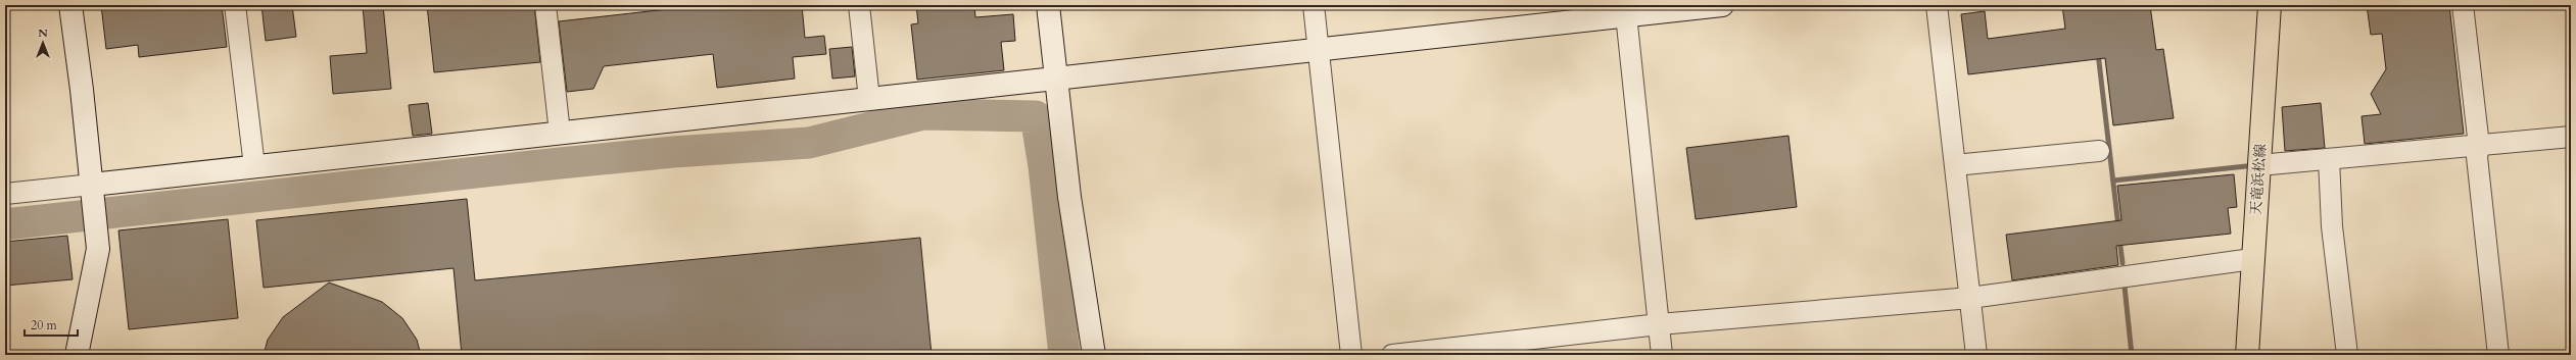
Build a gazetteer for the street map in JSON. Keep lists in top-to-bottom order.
{
  "streets": {
    "main road": ["天竜浜松線"]
  },
  "scale_bar": "20 m",
  "north": "top"
}
